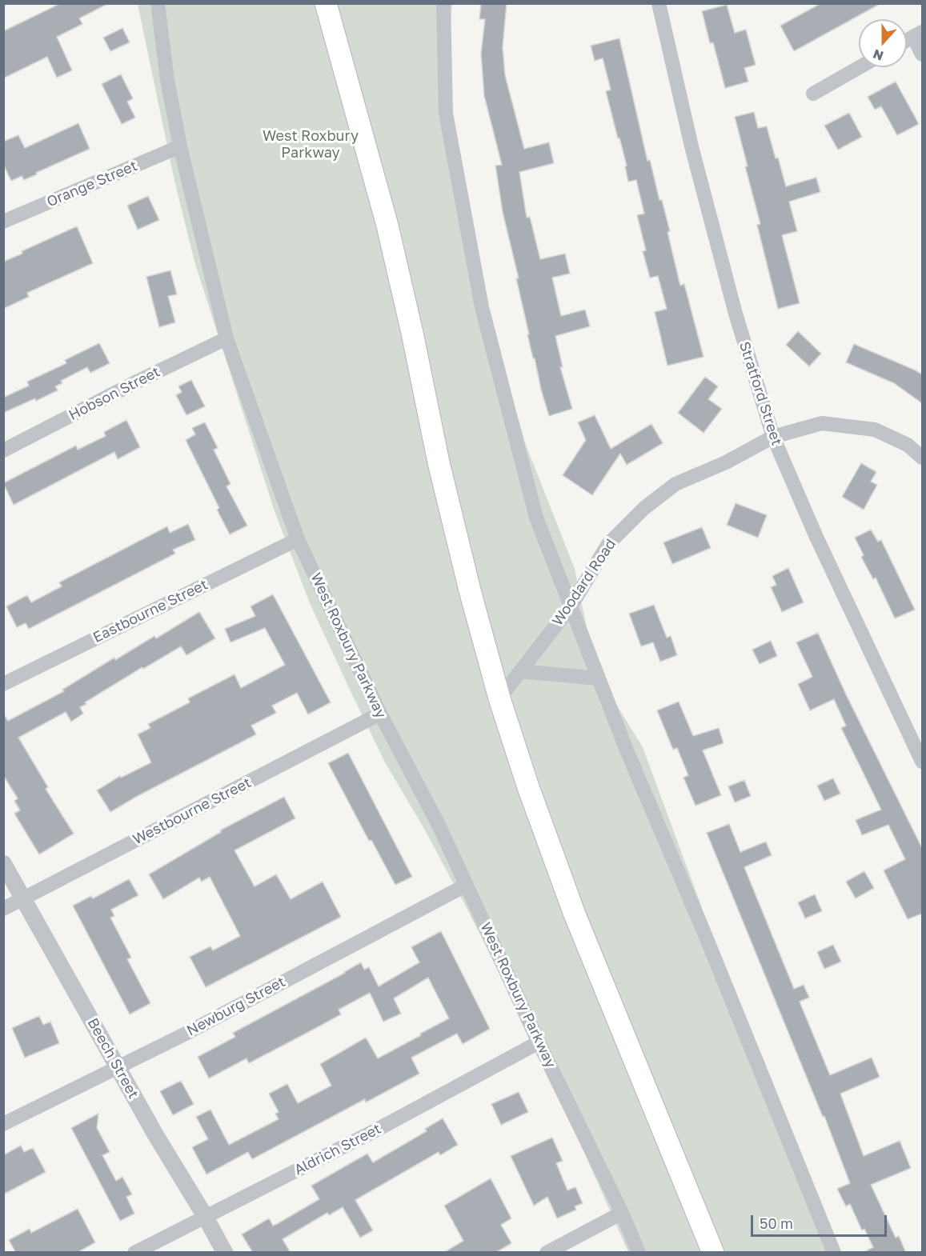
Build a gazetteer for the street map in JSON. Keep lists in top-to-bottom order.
{
  "streets": {
    "street": [
      "Orange Street",
      "Hobson Street",
      "Stratford Street",
      "Woodard Road",
      "Eastbourne Street",
      "West Roxbury Parkway",
      "Westbourne Street",
      "Newburg Street",
      "Beech Street",
      "Aldrich Street"
    ]
  },
  "crossings": [
    ["Orange Street", "West Roxbury Parkway"],
    ["Hobson Street", "West Roxbury Parkway"],
    ["Stratford Street", "Woodard Road"],
    ["Eastbourne Street", "West Roxbury Parkway"],
    ["West Roxbury Parkway", "Westbourne Street"],
    ["West Roxbury Parkway", "Newburg Street"],
    ["West Roxbury Parkway", "Aldrich Street"],
    ["Westbourne Street", "Beech Street"],
    ["Newburg Street", "Beech Street"],
    ["Beech Street", "Aldrich Street"]
  ],
  "parks": ["West Roxbury Parkway"],
  "scale_bar": "50 m",
  "north": "bottom"
}
